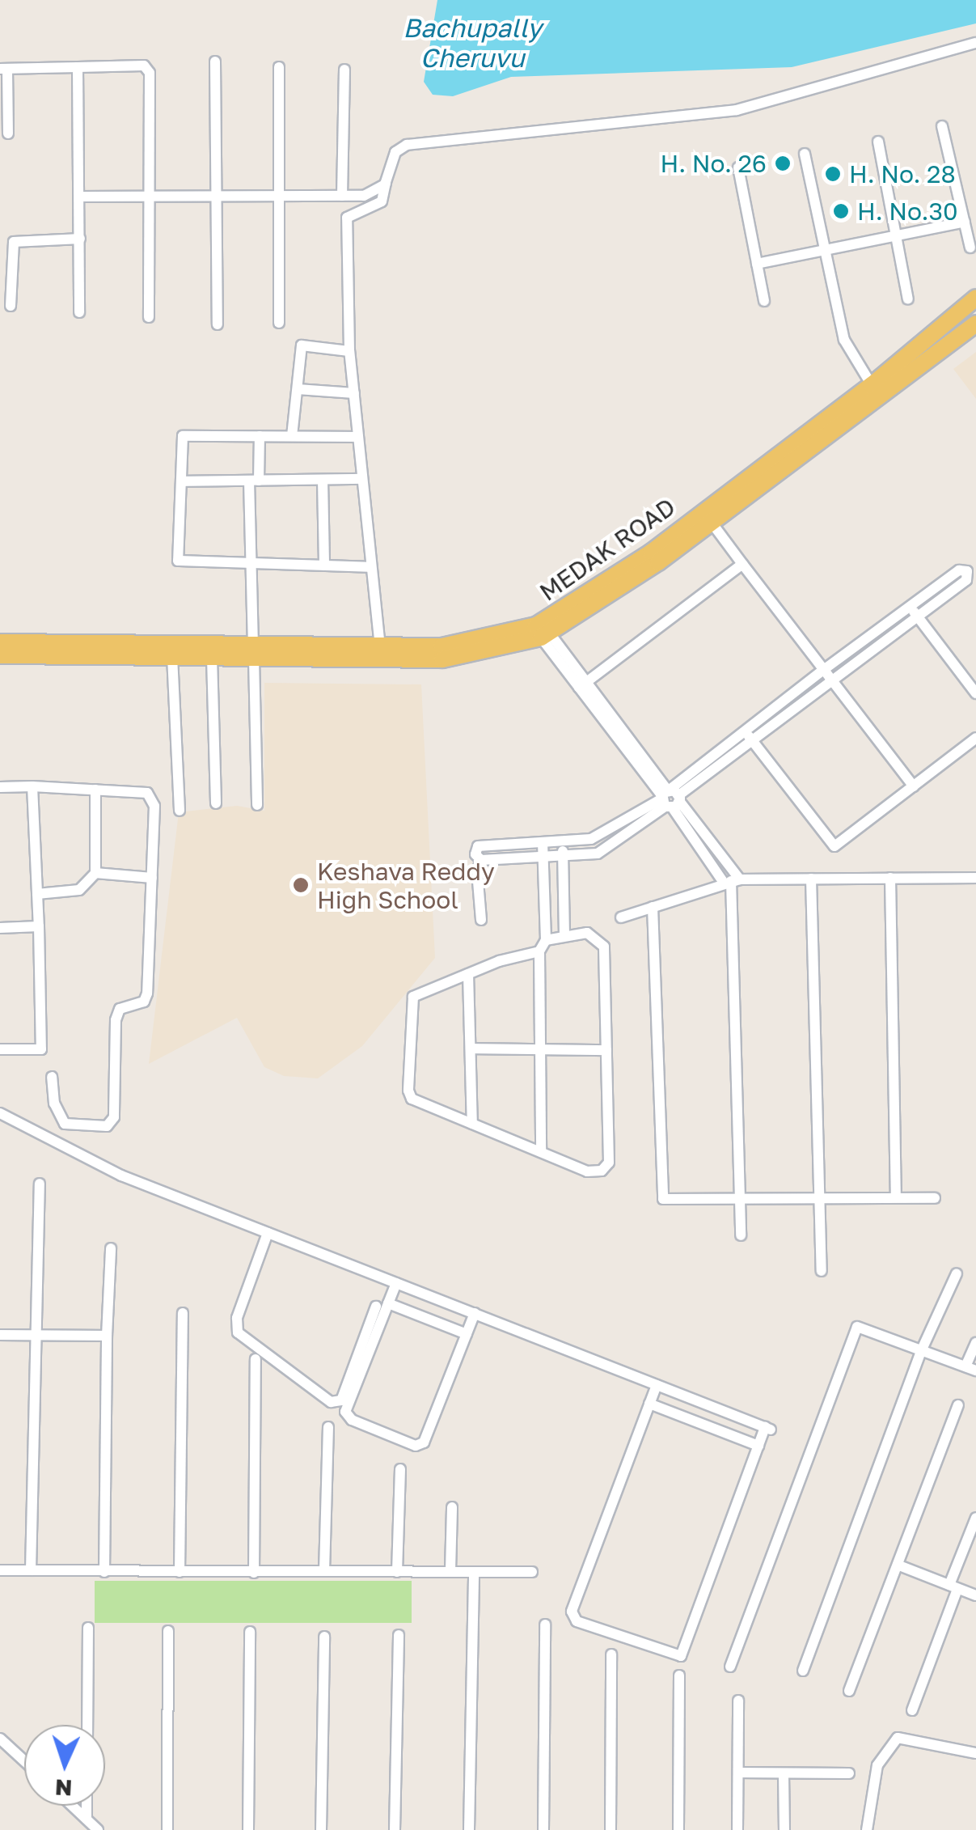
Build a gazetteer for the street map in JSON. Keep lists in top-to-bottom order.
{
  "streets": {
    "main road": ["MEDAK ROAD"]
  },
  "water": ["Bachupally Cheruvu"],
  "places": [
    "H. No. 26",
    "H. No. 28",
    "H. No.30",
    "Keshava Reddy High School"
  ],
  "north": "bottom"
}
